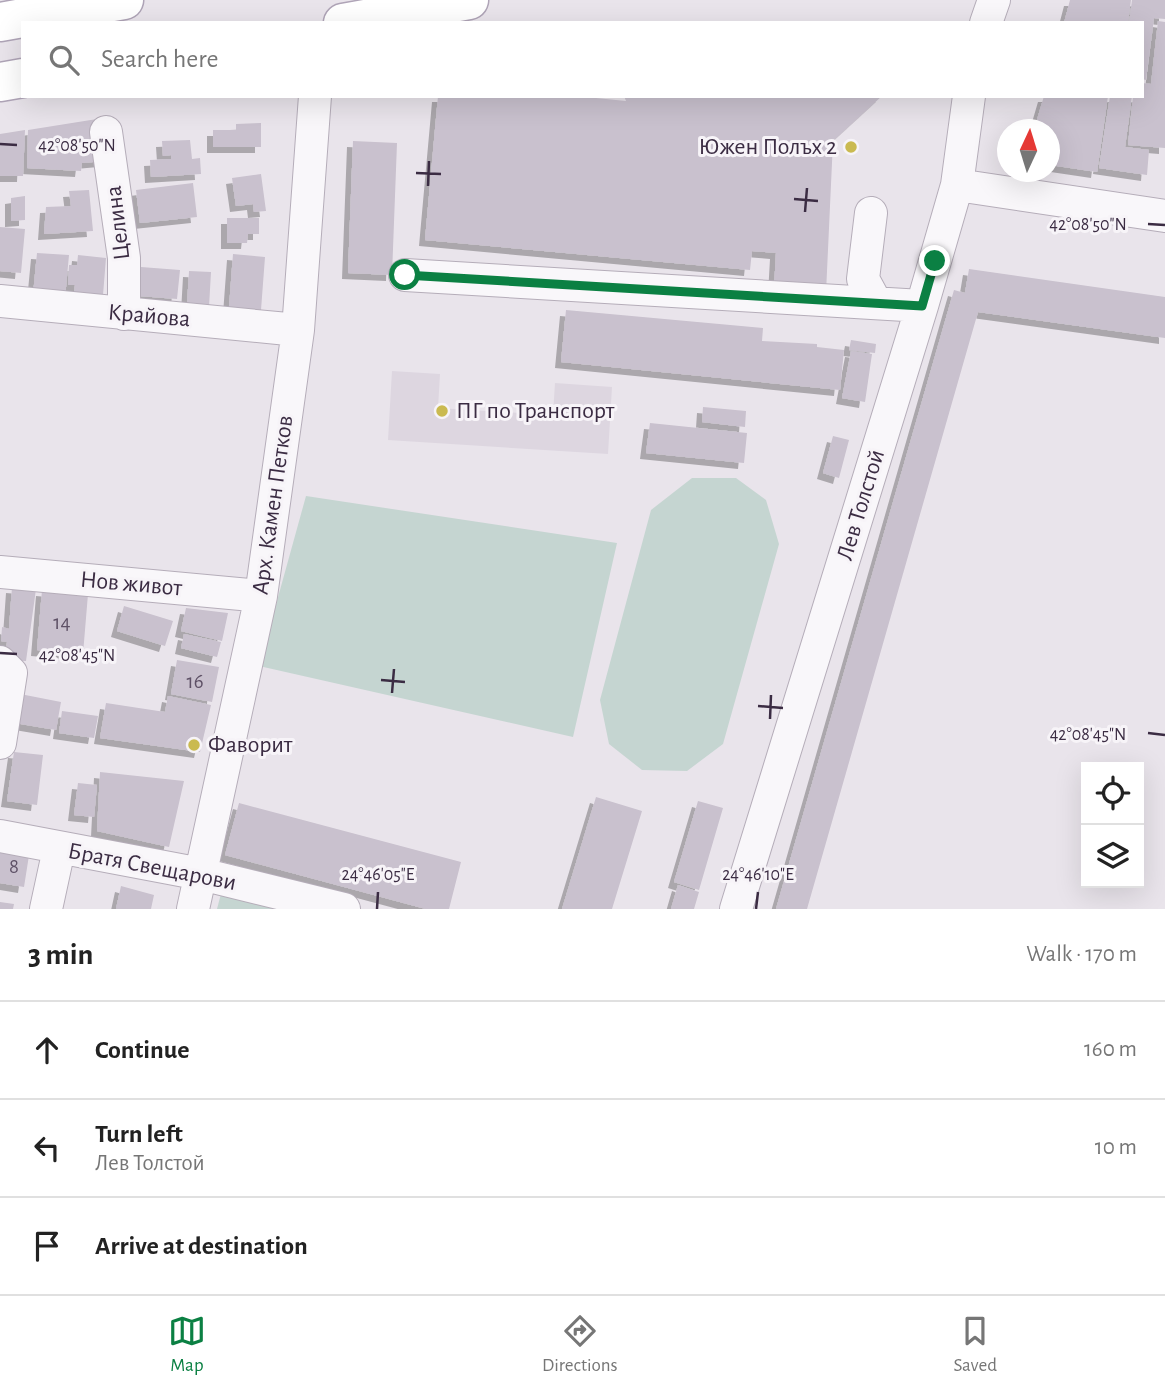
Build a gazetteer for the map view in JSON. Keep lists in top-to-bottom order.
{
  "streets": {
    "street": [
      "Целина",
      "Крайова",
      "Арх. Камен Петков",
      "Лев Толстой",
      "Нов живот",
      "Братя Свещарови"
    ]
  },
  "crossings": [
    ["Целина", "Крайова"],
    ["Крайова", "Арх. Камен Петков"],
    ["Арх. Камен Петков", "Нов живот"],
    ["Арх. Камен Петков", "Братя Свещарови"]
  ],
  "places": ["Южен Полъх 2", "ПГ по Транспорт", "Фаворит"],
  "house_numbers": ["14", "16", "8"],
  "north": "top",
  "page": {
    "search": "Search here",
    "heading": ["3 min", "Walk · 170 m"],
    "list": [
      ["Continue", "160 m"],
      ["Turn left", "Лев Толстой", "10 m"],
      "Arrive at destination"
    ],
    "nav": ["Map", "Directions", "Saved"]
  },
  "coordinates": [
    "42°08'50\"N",
    "42°08'45\"N",
    "24°46'05\"E",
    "24°46'10\"E"
  ]
}
